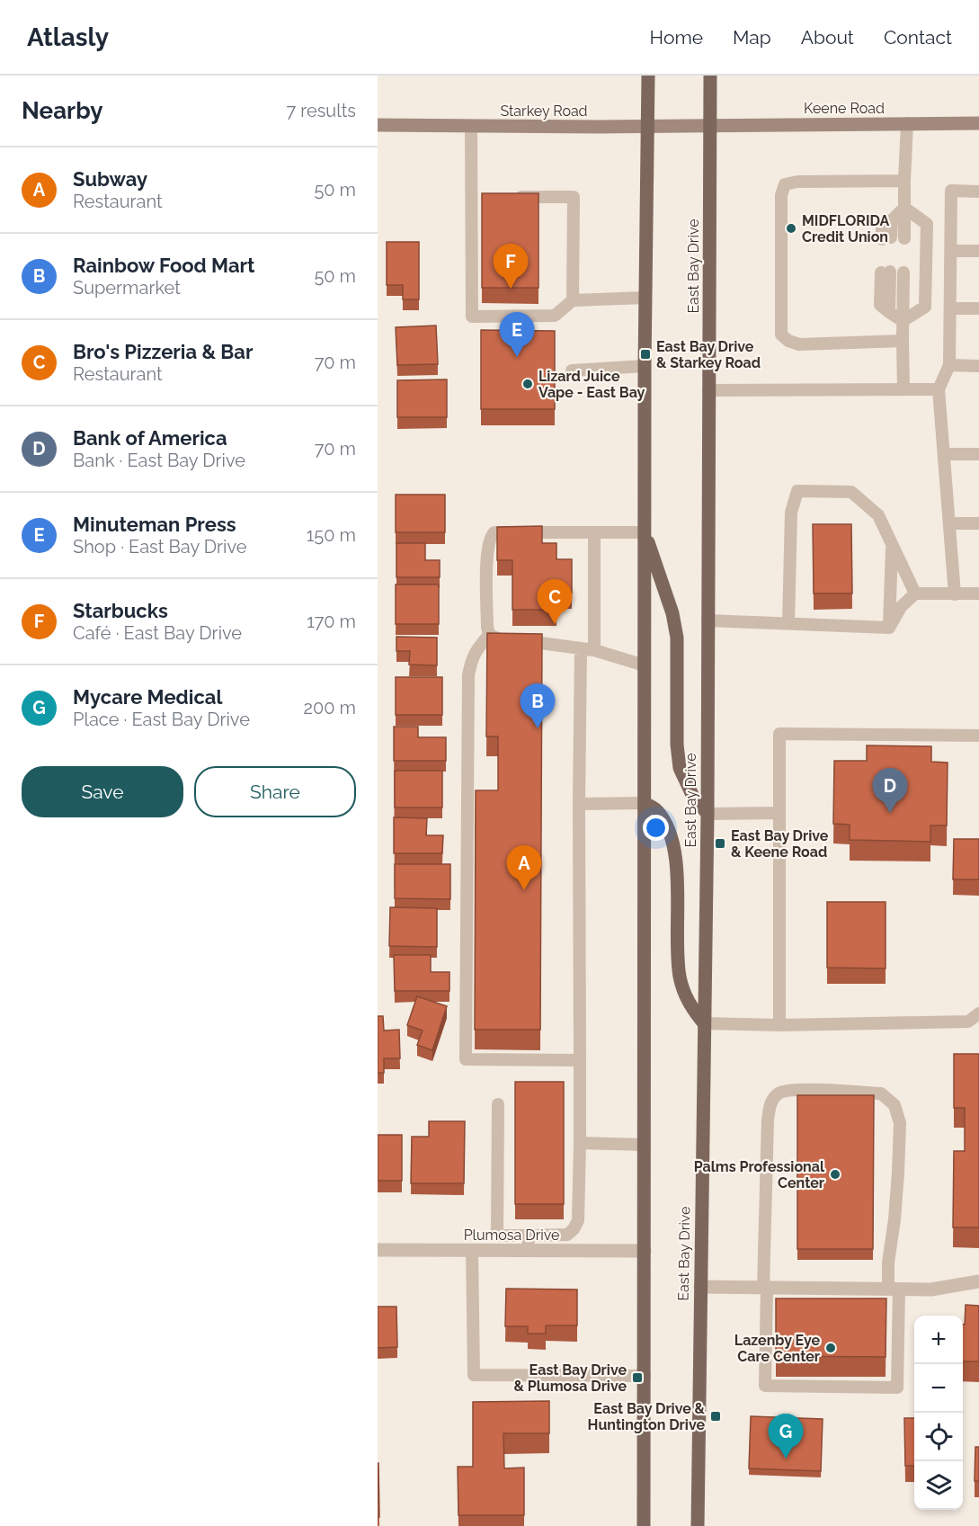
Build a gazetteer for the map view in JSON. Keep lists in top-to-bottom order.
{
  "streets": {
    "main road": ["Keene Road", "Starkey Road", "East Bay Drive"],
    "street": ["Plumosa Drive"]
  },
  "crossings": [
    ["Keene Road", "Starkey Road"],
    ["Keene Road", "East Bay Drive"],
    ["Starkey Road", "East Bay Drive"]
  ],
  "places": {
    "other": [
      "MIDFLORIDA Credit Union",
      "Lizard Juice Vape - East Bay",
      "Palms Professional Center",
      "Lazenby Eye Care Center"
    ],
    "transit": [
      "East Bay Drive & Starkey Road",
      "East Bay Drive & Keene Road",
      "East Bay Drive & Plumosa Drive",
      "East Bay Drive & Huntington Drive"
    ]
  },
  "page": {
    "header": "Atlasly",
    "nav": [
      "Home",
      "Map",
      "About",
      "Contact"
    ],
    "heading": ["Nearby", "7 results"],
    "list": [
      {
        "mark": "A",
        "name": "Subway",
        "note": "Restaurant",
        "value": "50 m"
      },
      {
        "mark": "B",
        "name": "Rainbow Food Mart",
        "note": "Supermarket",
        "value": "50 m"
      },
      {
        "mark": "C",
        "name": "Bro's Pizzeria & Bar",
        "note": "Restaurant",
        "value": "70 m"
      },
      {
        "mark": "D",
        "name": "Bank of America",
        "note": "Bank · East Bay Drive",
        "value": "70 m"
      },
      {
        "mark": "E",
        "name": "Minuteman Press",
        "note": "Shop · East Bay Drive",
        "value": "150 m"
      },
      {
        "mark": "F",
        "name": "Starbucks",
        "note": "Café · East Bay Drive",
        "value": "170 m"
      },
      {
        "mark": "G",
        "name": "Mycare Medical",
        "note": "Place · East Bay Drive",
        "value": "200 m"
      }
    ],
    "pins": [
      "F",
      "E",
      "C",
      "B",
      "D",
      "A",
      "G"
    ],
    "buttons": ["Save", "Share"],
    "map_buttons": ["+", "−"]
  }
}
